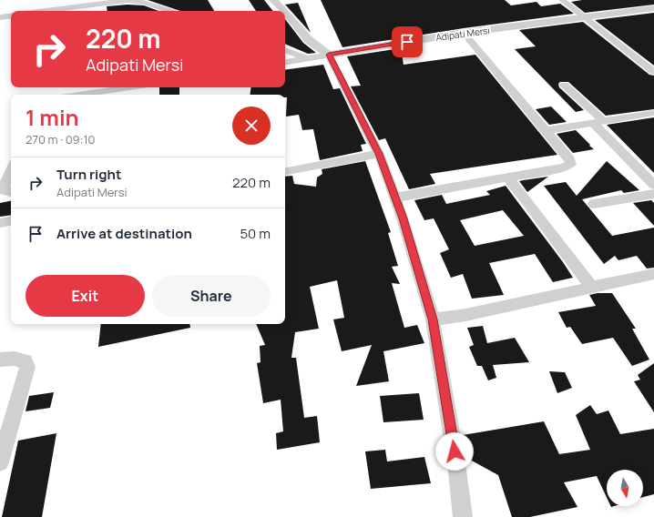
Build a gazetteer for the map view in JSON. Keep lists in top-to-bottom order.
{
  "streets": {
    "street": ["Adipati Mersi"]
  },
  "north": "bottom",
  "page": {
    "turn": ["220 m", "Adipati Mersi"],
    "heading": ["1 min", "270 m · 09:10"],
    "list": [
      {
        "name": "Turn right",
        "note": "Adipati Mersi",
        "value": "220 m"
      },
      {
        "name": "Arrive at destination",
        "value": "50 m"
      }
    ],
    "buttons": ["Exit", "Share"]
  }
}
